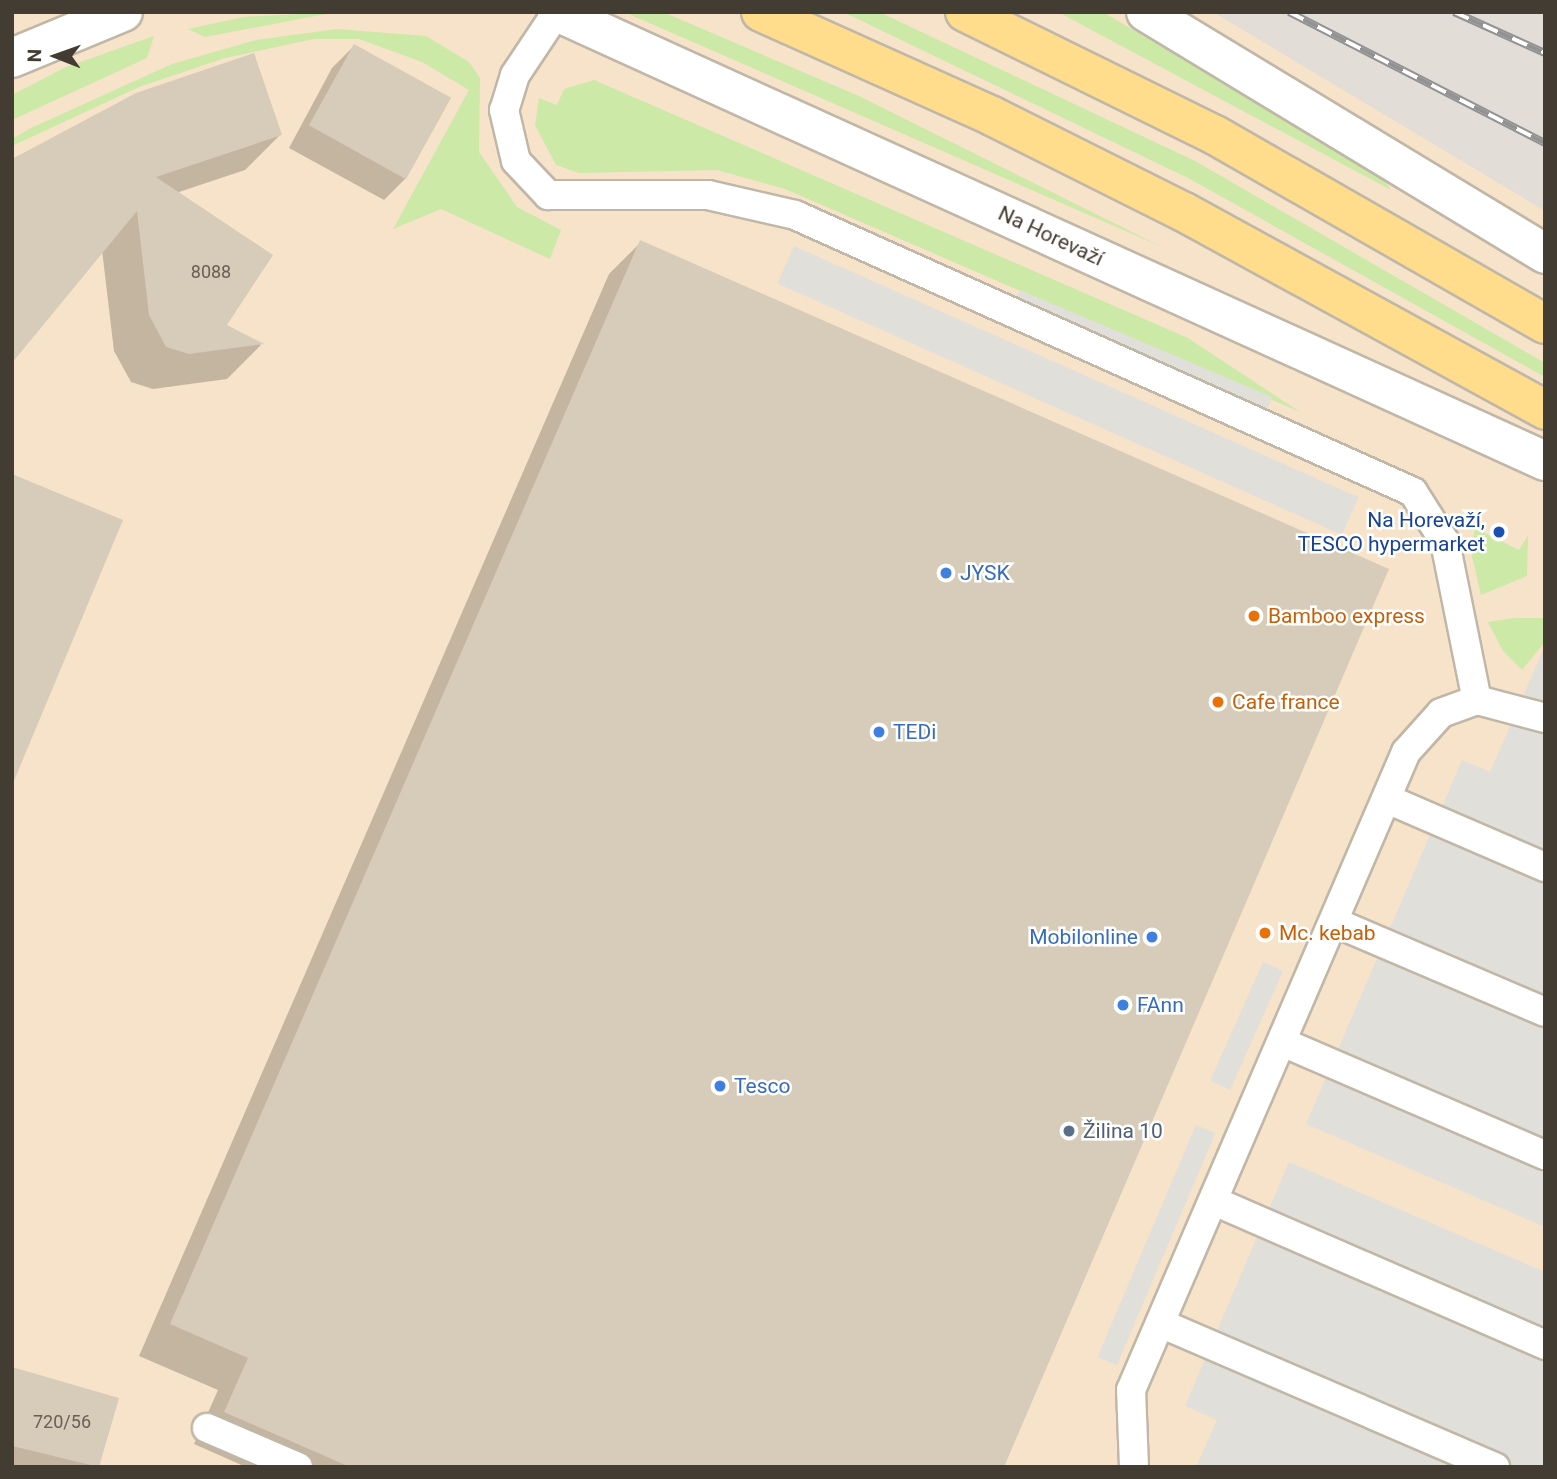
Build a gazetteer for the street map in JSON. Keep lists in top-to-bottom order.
{
  "streets": {
    "street": ["Na Horevaží"]
  },
  "places": [
    "Na Horevaží, TESCO hypermarket",
    "JYSK",
    "Bamboo express",
    "Cafe france",
    "TEDi",
    "Mc. kebab",
    "Mobilonline",
    "FAnn",
    "Tesco",
    "Žilina 10"
  ],
  "house_numbers": ["8088", "720/56"],
  "north": "left"
}
